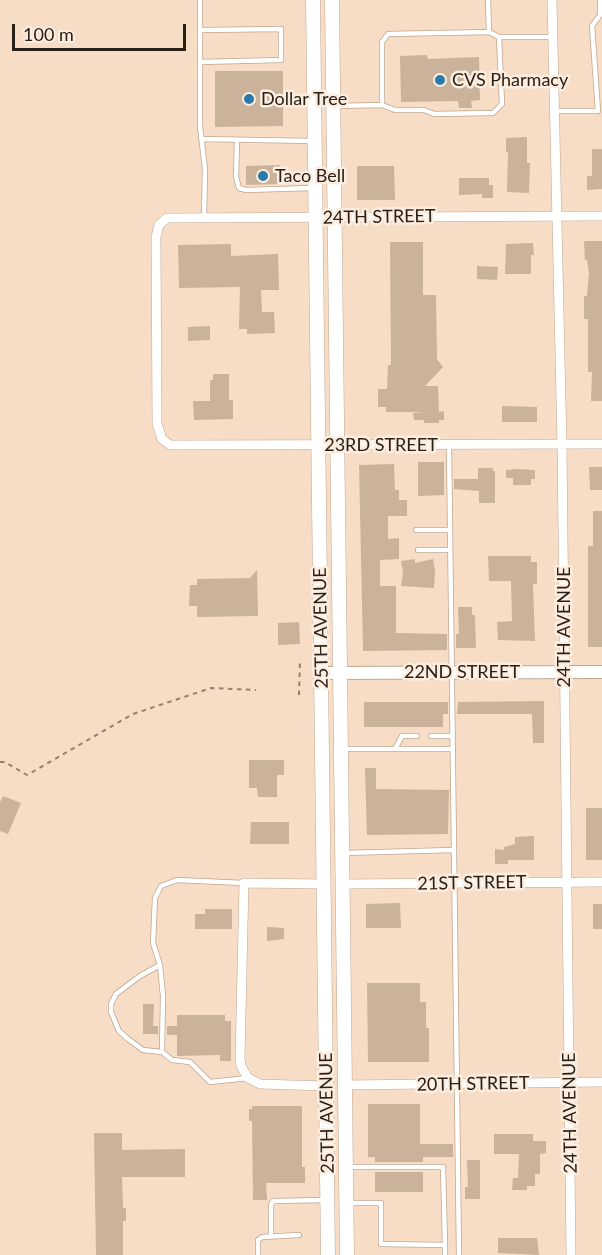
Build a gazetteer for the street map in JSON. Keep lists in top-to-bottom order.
{
  "streets": {
    "main road": ["25TH AVENUE"],
    "street": [
      "24TH STREET",
      "23RD STREET",
      "24TH AVENUE",
      "22ND STREET",
      "21ST STREET",
      "20TH STREET"
    ]
  },
  "crossings": [
    ["24TH STREET", "23RD STREET"],
    ["24TH STREET", "24TH AVENUE"],
    ["24TH STREET", "25TH AVENUE"],
    ["23RD STREET", "24TH AVENUE"],
    ["23RD STREET", "25TH AVENUE"],
    ["24TH AVENUE", "22ND STREET"],
    ["24TH AVENUE", "21ST STREET"],
    ["24TH AVENUE", "20TH STREET"],
    ["25TH AVENUE", "22ND STREET"],
    ["25TH AVENUE", "21ST STREET"],
    ["25TH AVENUE", "20TH STREET"]
  ],
  "places": ["CVS Pharmacy", "Dollar Tree", "Taco Bell"],
  "scale_bar": "100 m"
}
